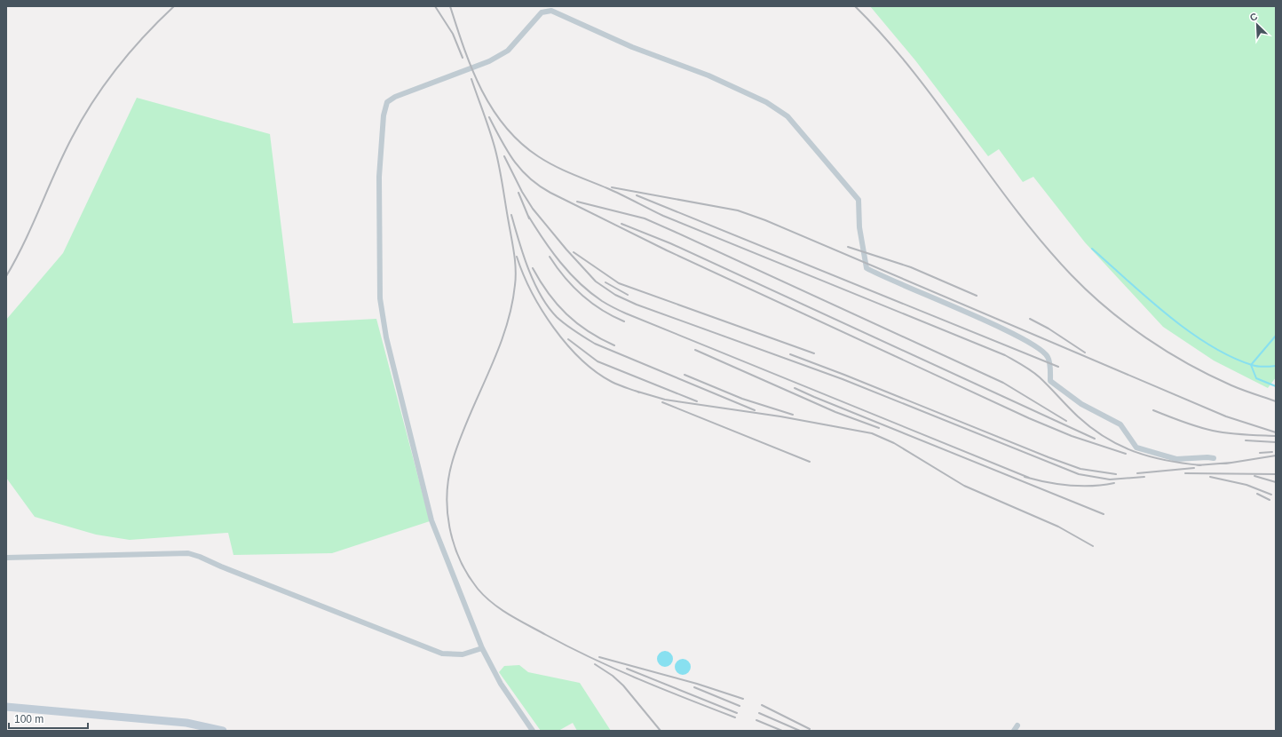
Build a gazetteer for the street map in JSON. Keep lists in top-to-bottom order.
{
  "scale_bar": "100 m",
  "north": "top left"
}
